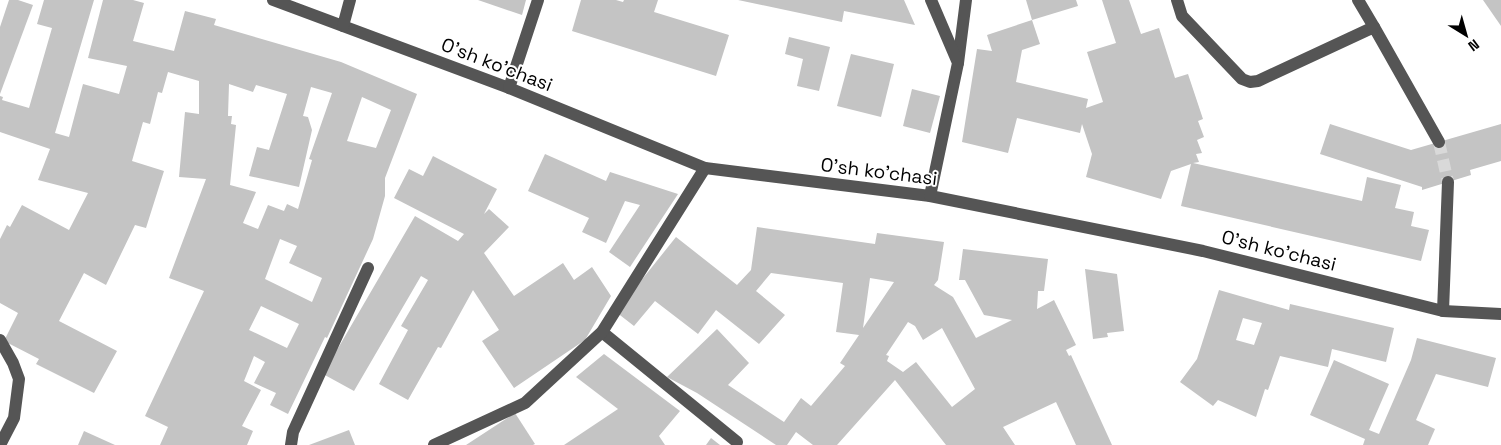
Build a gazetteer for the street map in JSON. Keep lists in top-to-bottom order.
{
  "streets": {
    "street": ["O'sh ko'chasi"]
  },
  "north": "bottom right"
}
